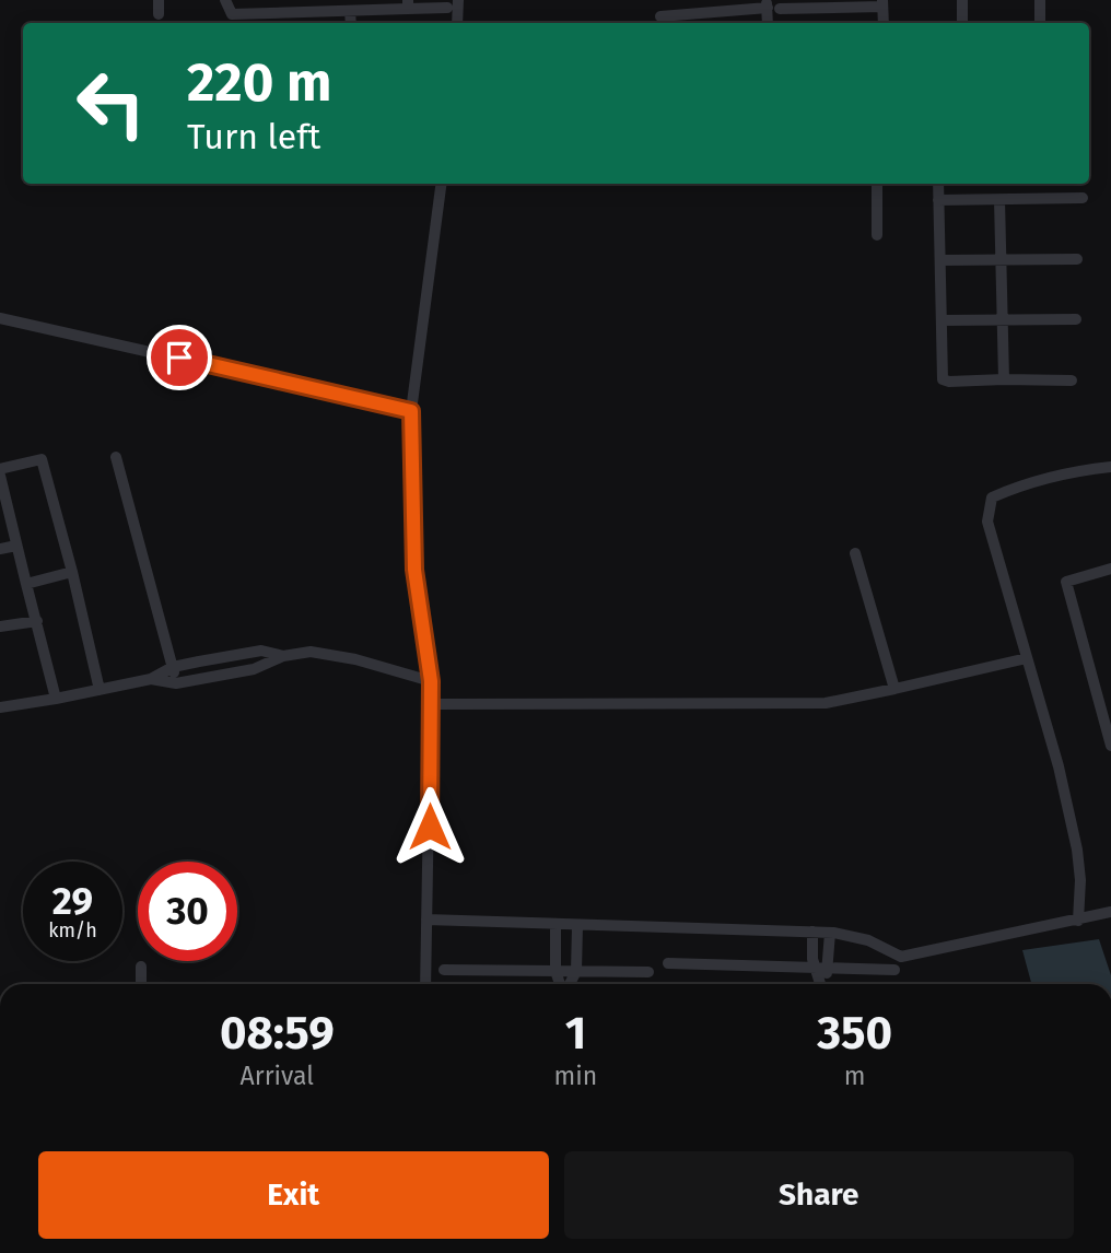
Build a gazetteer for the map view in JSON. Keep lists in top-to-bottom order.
{
  "page": {
    "turn": ["220 m", "Turn left"],
    "speed": "29 km/h",
    "limit": "30",
    "eta": [
      "08:59",
      "Arrival",
      "1",
      "min",
      "350",
      "m"
    ],
    "buttons": ["Exit", "Share"]
  }
}
